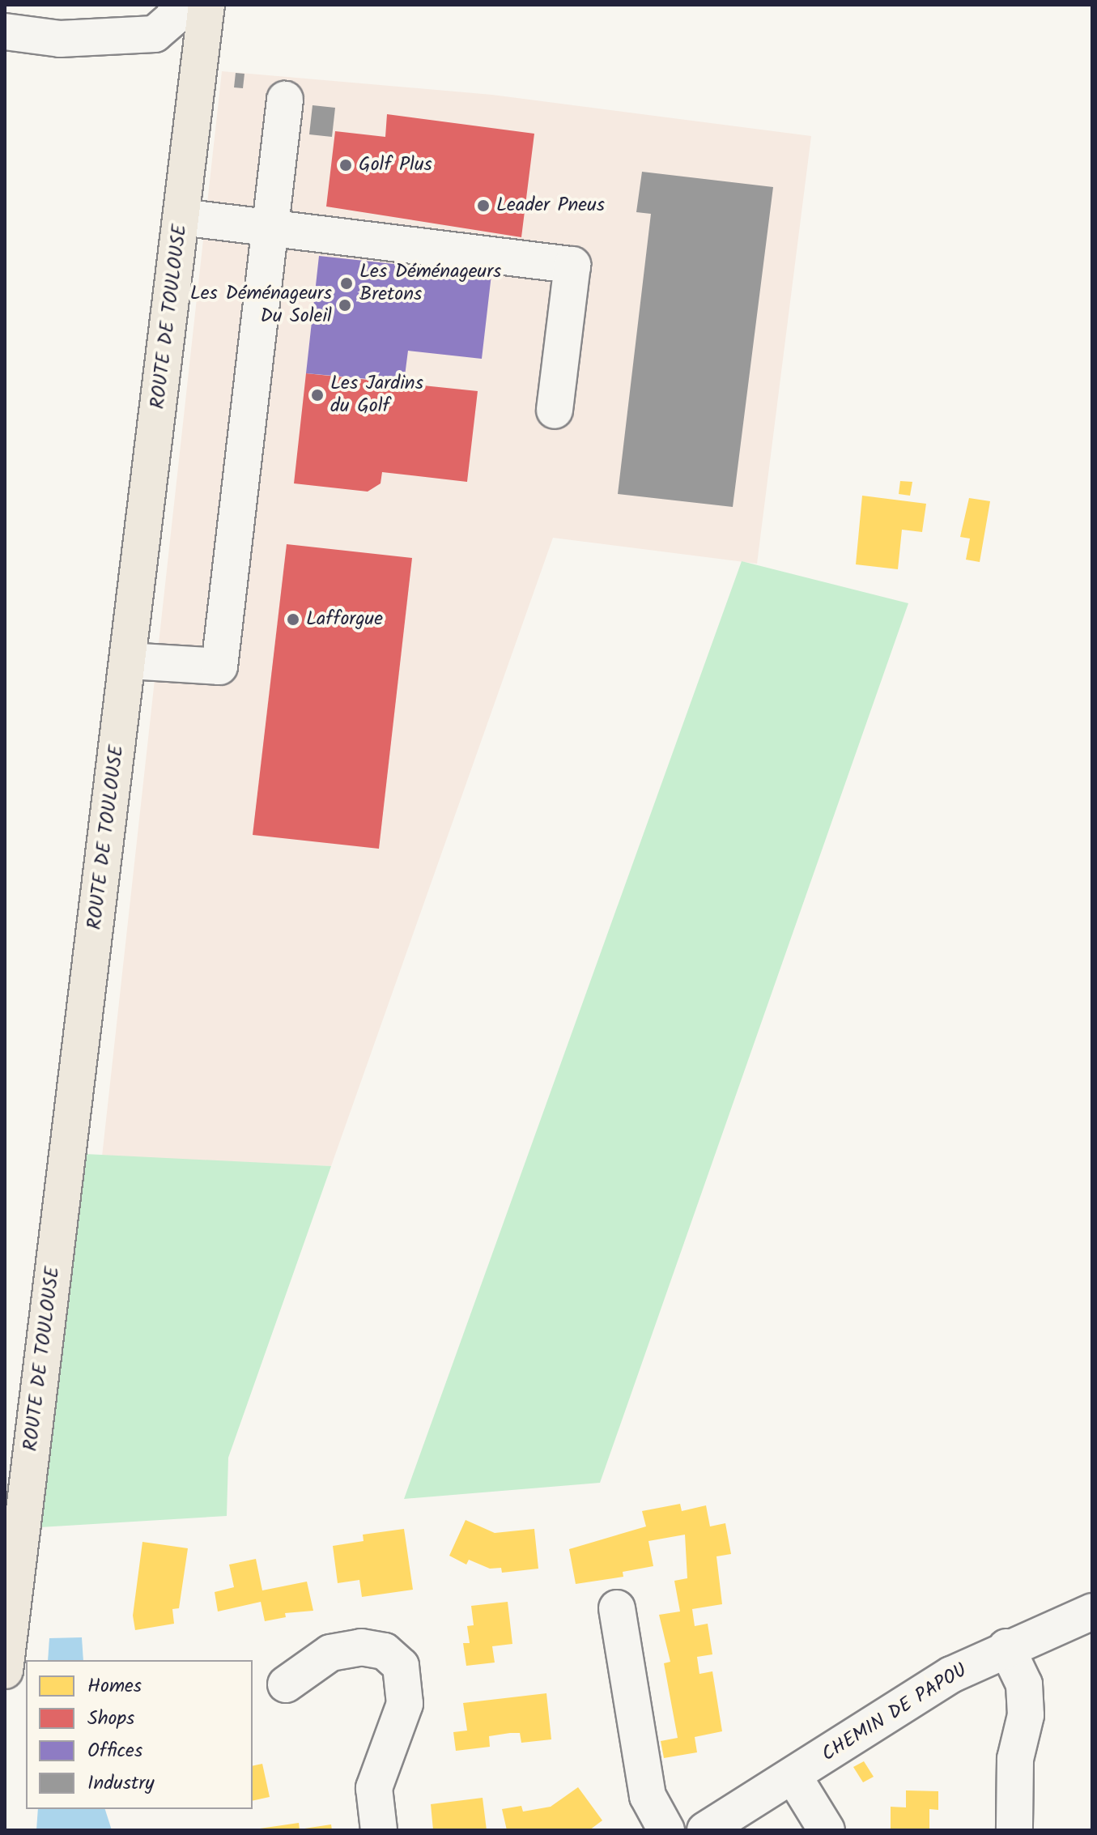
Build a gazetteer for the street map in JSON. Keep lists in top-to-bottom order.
{
  "streets": {
    "main road": ["ROUTE DE TOULOUSE"],
    "street": ["CHEMIN DE PAPOU"]
  },
  "places": [
    "Golf Plus",
    "Leader Pneus",
    "Les Déménageurs Bretons",
    "Les Déménageurs Du Soleil",
    "Les Jardins du Golf",
    "Lafforgue"
  ],
  "legend": [
    "Homes",
    "Shops",
    "Offices",
    "Industry"
  ]
}
